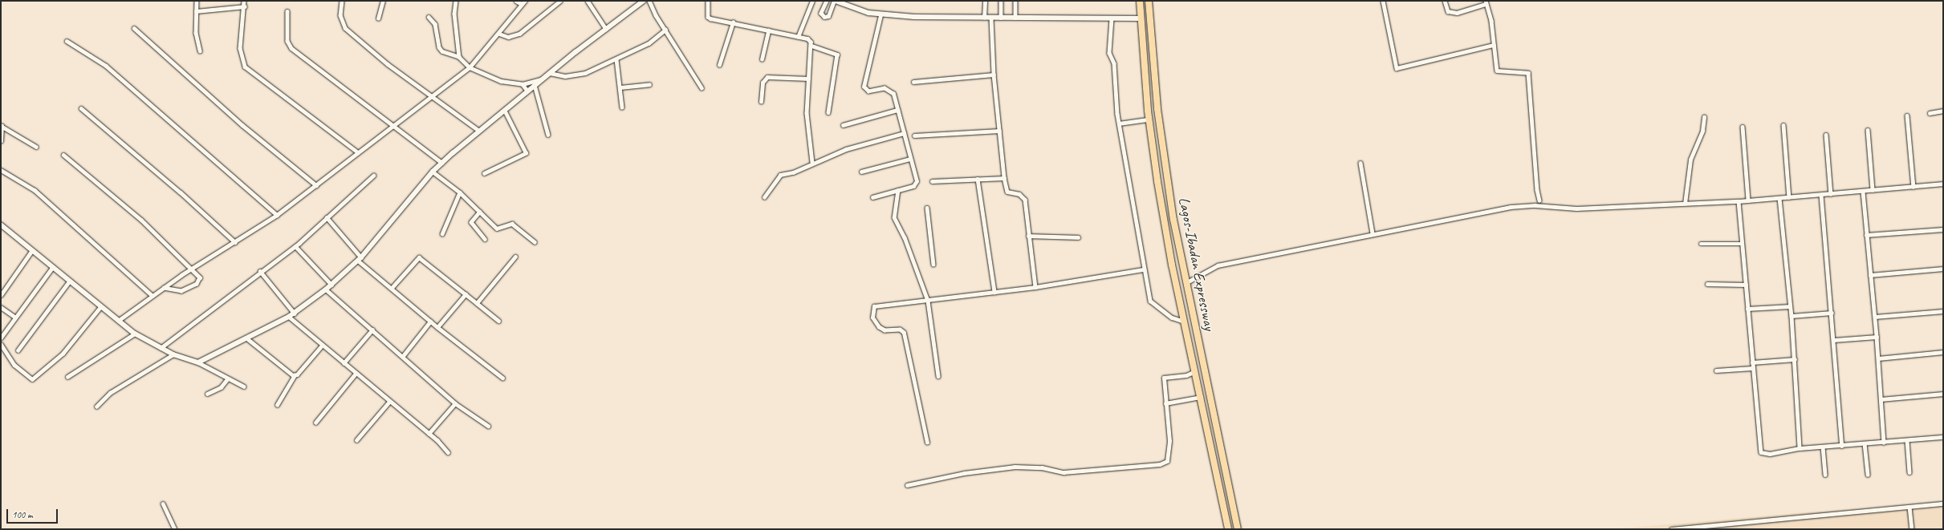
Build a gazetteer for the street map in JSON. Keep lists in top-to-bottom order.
{
  "streets": {
    "highway": ["Lagos-Ibadan Expressway"]
  },
  "scale_bar": "100 m"
}
